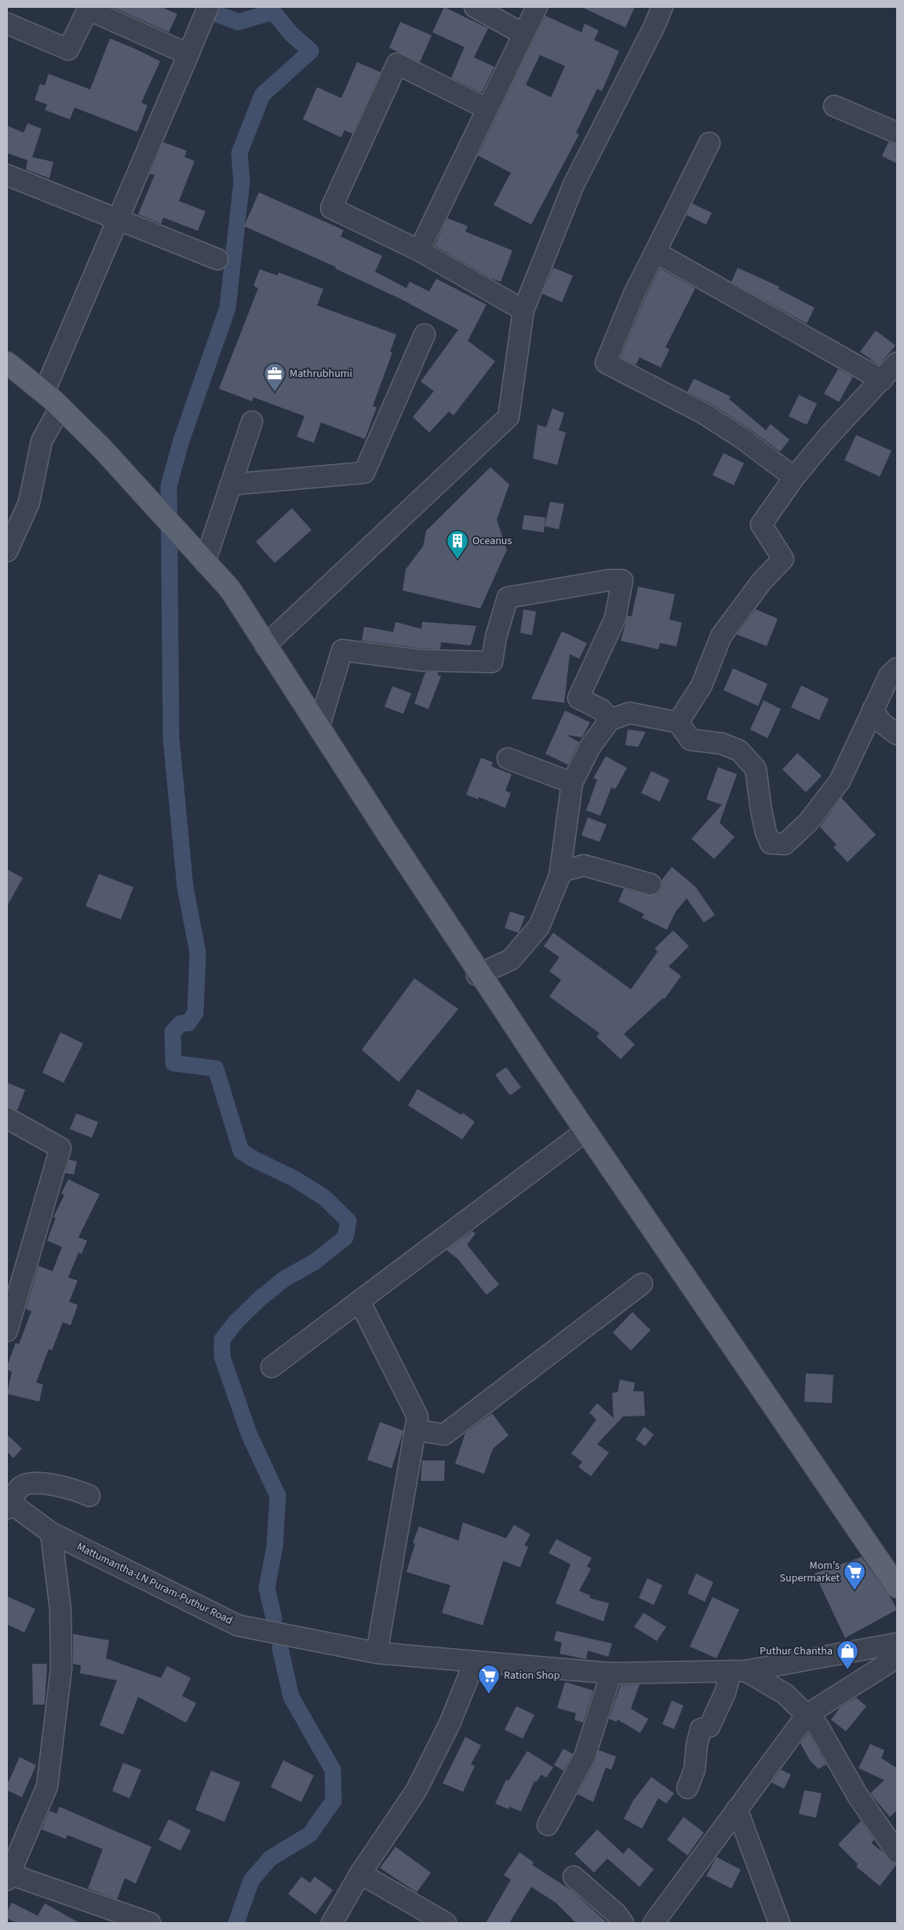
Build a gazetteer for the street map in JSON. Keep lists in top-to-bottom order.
{
  "streets": {
    "street": ["Mattumantha-LN Puram-Puthur Road"]
  },
  "places": {
    "office": ["Mathrubhumi"],
    "building": ["Oceanus"],
    "supermarket": ["Mom's Supermarket", "Ration Shop"],
    "shop": ["Puthur Chantha"]
  }
}
